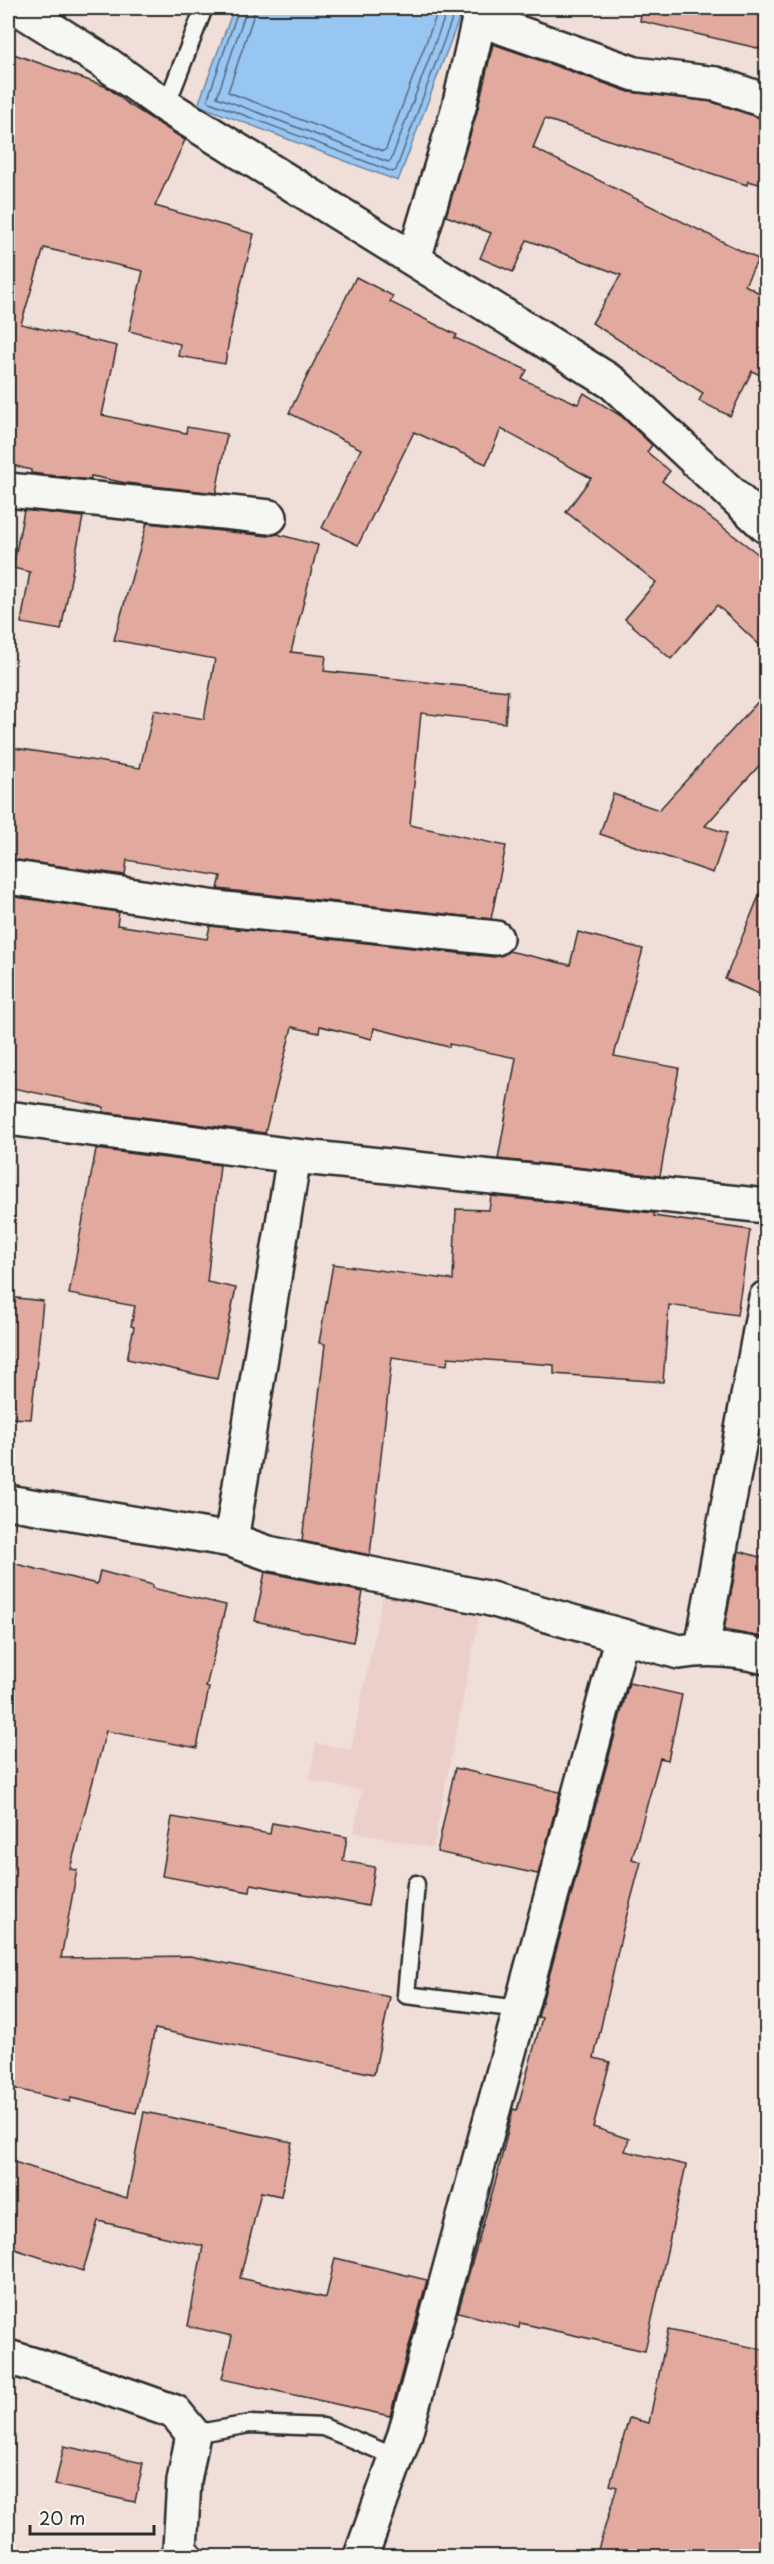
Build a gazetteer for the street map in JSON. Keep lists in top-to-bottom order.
{
  "scale_bar": "20 m"
}
